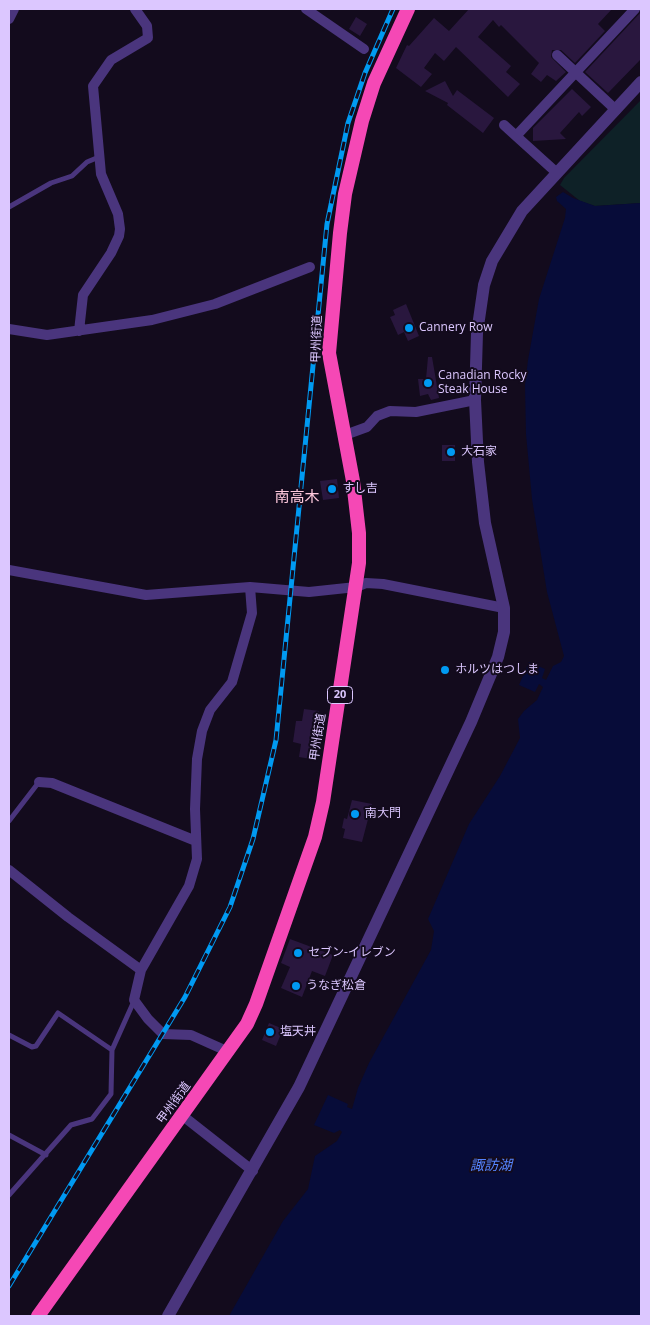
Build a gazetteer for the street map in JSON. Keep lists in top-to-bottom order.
{
  "streets": {
    "highway": ["甲州街道", "20"]
  },
  "districts": ["南高木"],
  "water": ["諏訪湖"],
  "places": [
    "Cannery Row",
    "Canadian Rocky Steak House",
    "大石家",
    "すし吉",
    "ホルツはつしま",
    "南大門",
    "セブン-イレブン",
    "うなぎ松倉",
    "塩天丼"
  ]
}
